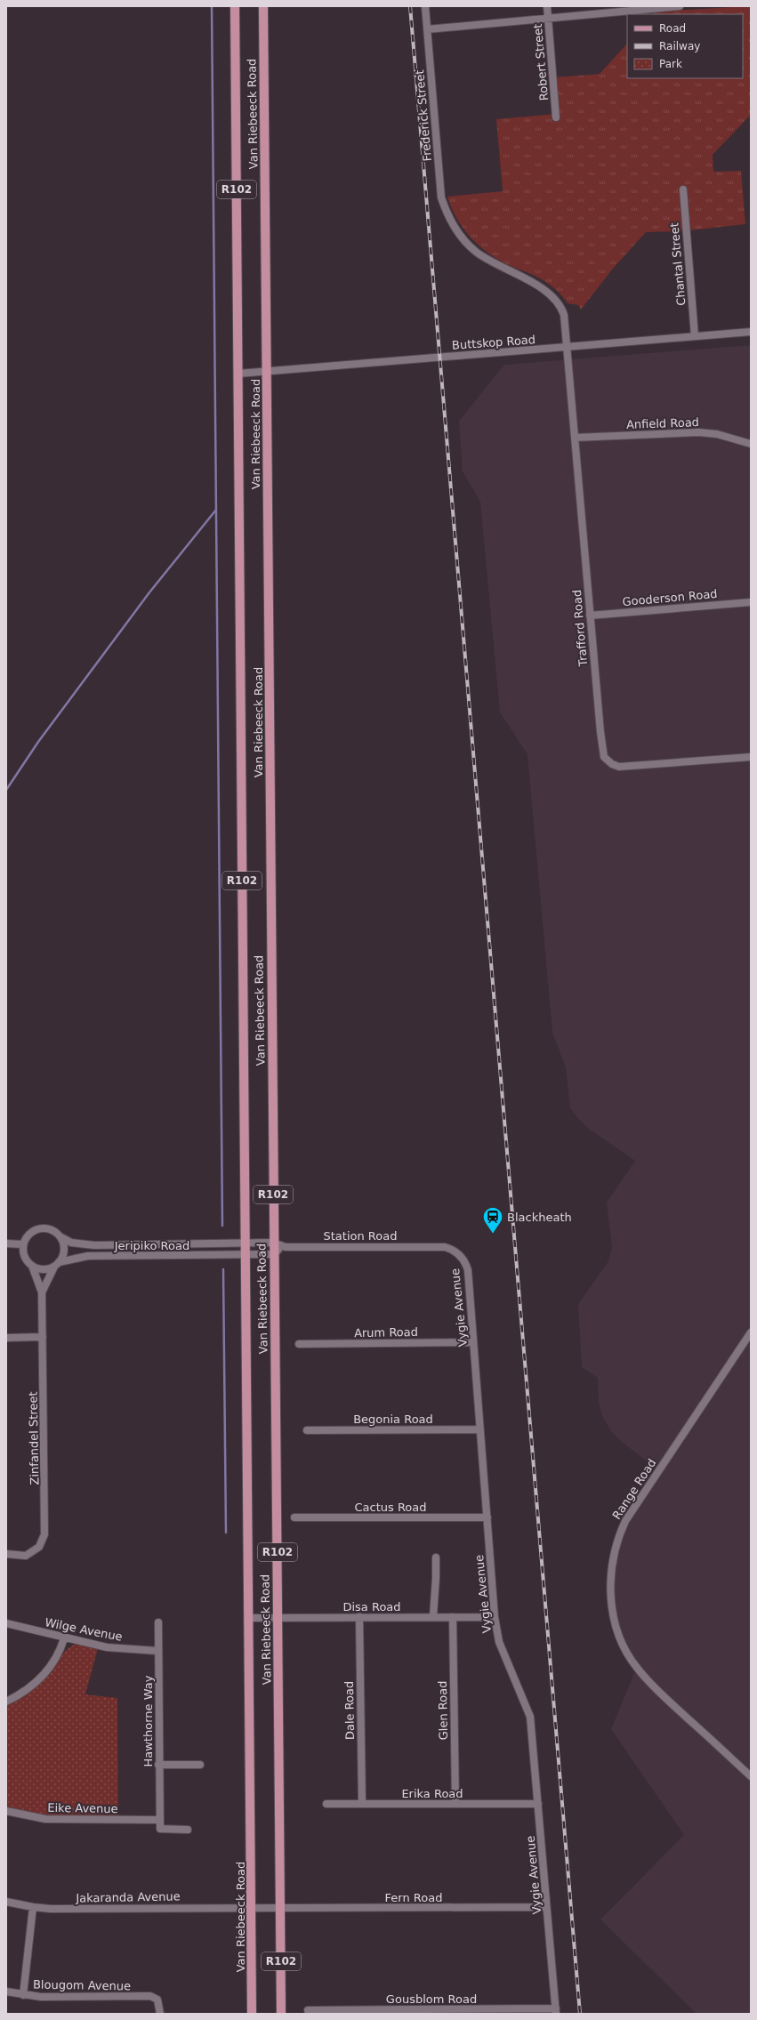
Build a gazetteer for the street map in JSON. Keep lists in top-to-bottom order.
{
  "streets": {
    "main road": ["Van Riebeeck Road", "R102"],
    "street": [
      "Robert Street",
      "Frederick Street",
      "Chantal Street",
      "Buttskop Road",
      "Anfield Road",
      "Gooderson Road",
      "Trafford Road",
      "Station Road",
      "Jeripiko Road",
      "Vygie Avenue",
      "Arum Road",
      "Begonia Road",
      "Zinfandel Street",
      "Range Road",
      "Cactus Road",
      "Disa Road",
      "Wilge Avenue",
      "Dale Road",
      "Glen Road",
      "Hawthorne Way",
      "Erika Road",
      "Eike Avenue",
      "Jakaranda Avenue",
      "Fern Road",
      "Blougom Avenue",
      "Gousblom Road"
    ]
  },
  "crossings": [
    ["Van Riebeeck Road", "Buttskop Road"],
    ["Van Riebeeck Road", "Station Road"],
    ["Van Riebeeck Road", "Jeripiko Road"],
    ["Van Riebeeck Road", "Disa Road"],
    ["Van Riebeeck Road", "Jakaranda Avenue"],
    ["Van Riebeeck Road", "Fern Road"],
    ["Frederick Street", "Trafford Road"],
    ["Chantal Street", "Buttskop Road"],
    ["Buttskop Road", "Trafford Road"],
    ["Anfield Road", "Trafford Road"],
    ["Gooderson Road", "Trafford Road"],
    ["Station Road", "Jeripiko Road"],
    ["Station Road", "Vygie Avenue"],
    ["Jeripiko Road", "Zinfandel Street"],
    ["Vygie Avenue", "Arum Road"],
    ["Vygie Avenue", "Begonia Road"],
    ["Vygie Avenue", "Cactus Road"],
    ["Vygie Avenue", "Disa Road"],
    ["Vygie Avenue", "Erika Road"],
    ["Vygie Avenue", "Fern Road"],
    ["Vygie Avenue", "Gousblom Road"],
    ["Disa Road", "Dale Road"],
    ["Disa Road", "Glen Road"],
    ["Wilge Avenue", "Hawthorne Way"],
    ["Dale Road", "Erika Road"],
    ["Glen Road", "Erika Road"],
    ["Hawthorne Way", "Eike Avenue"],
    ["Jakaranda Avenue", "Fern Road"]
  ],
  "places": {
    "station": ["Blackheath"]
  },
  "legend": ["Road", "Railway", "Park"]
}
